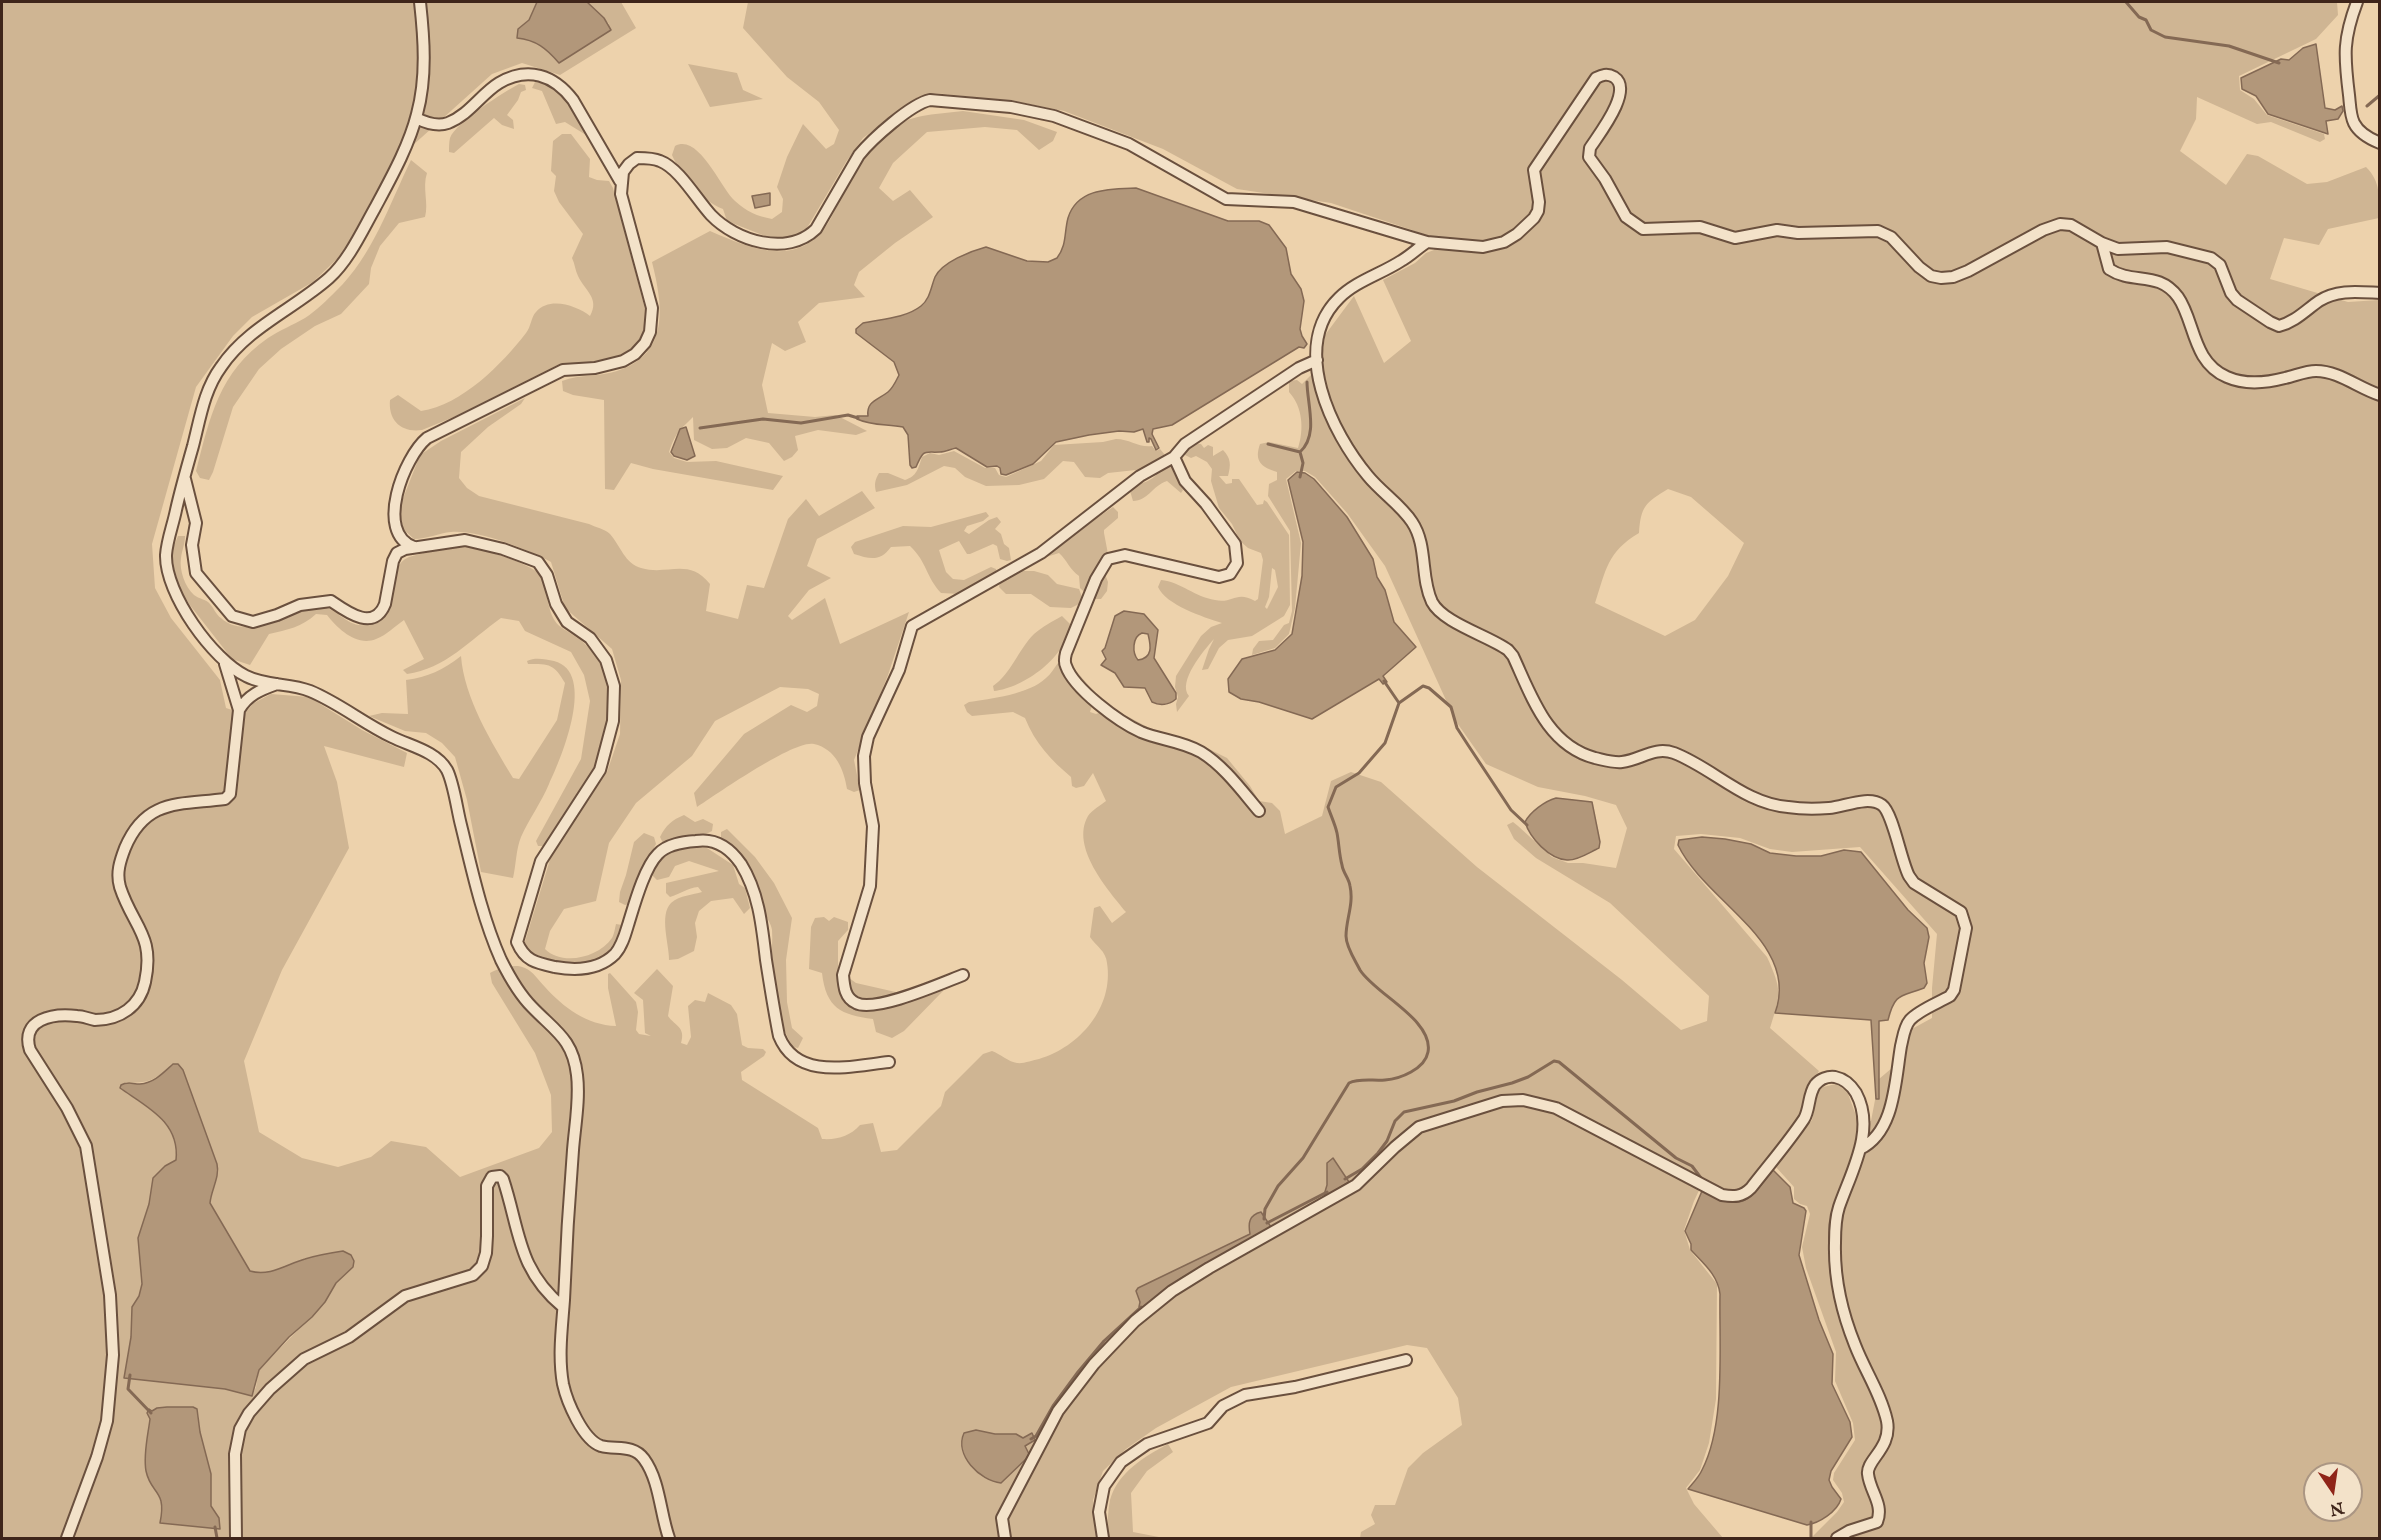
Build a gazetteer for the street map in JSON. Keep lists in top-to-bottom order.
{
  "north": "bottom"
}
